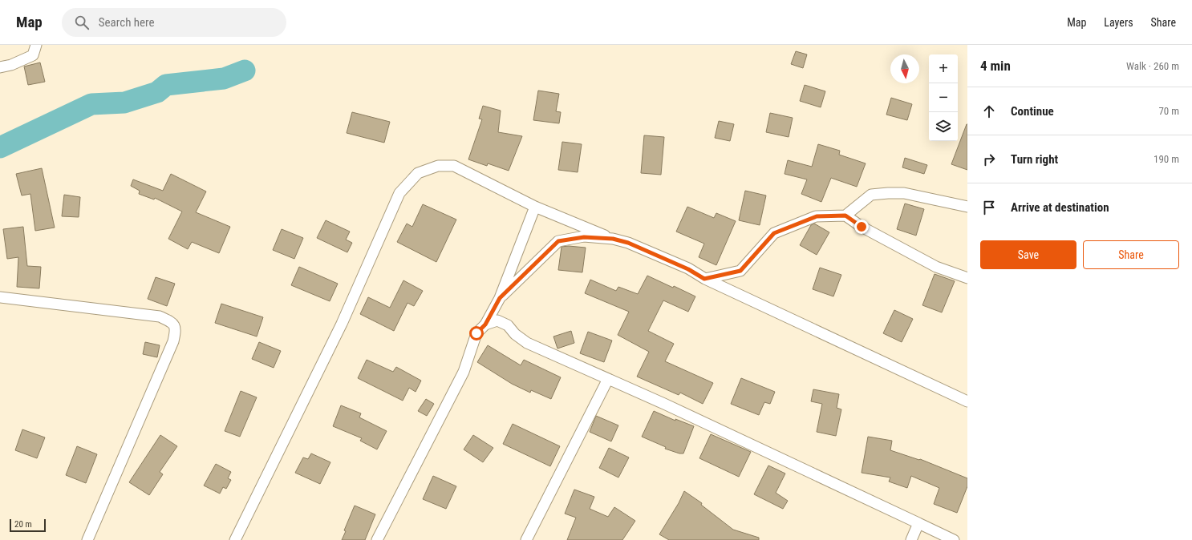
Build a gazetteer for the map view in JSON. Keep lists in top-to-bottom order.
{
  "scale_bar": "20 m",
  "north": "bottom",
  "page": {
    "header": "Map",
    "search": "Search here",
    "nav": ["Map", "Layers", "Share"],
    "heading": ["4 min", "Walk · 260 m"],
    "map_buttons": ["+", "−"],
    "list": [
      ["Continue", "70 m"],
      ["Turn right", "190 m"],
      "Arrive at destination"
    ],
    "buttons": ["Save", "Share"],
    "scale": "20 m"
  }
}
